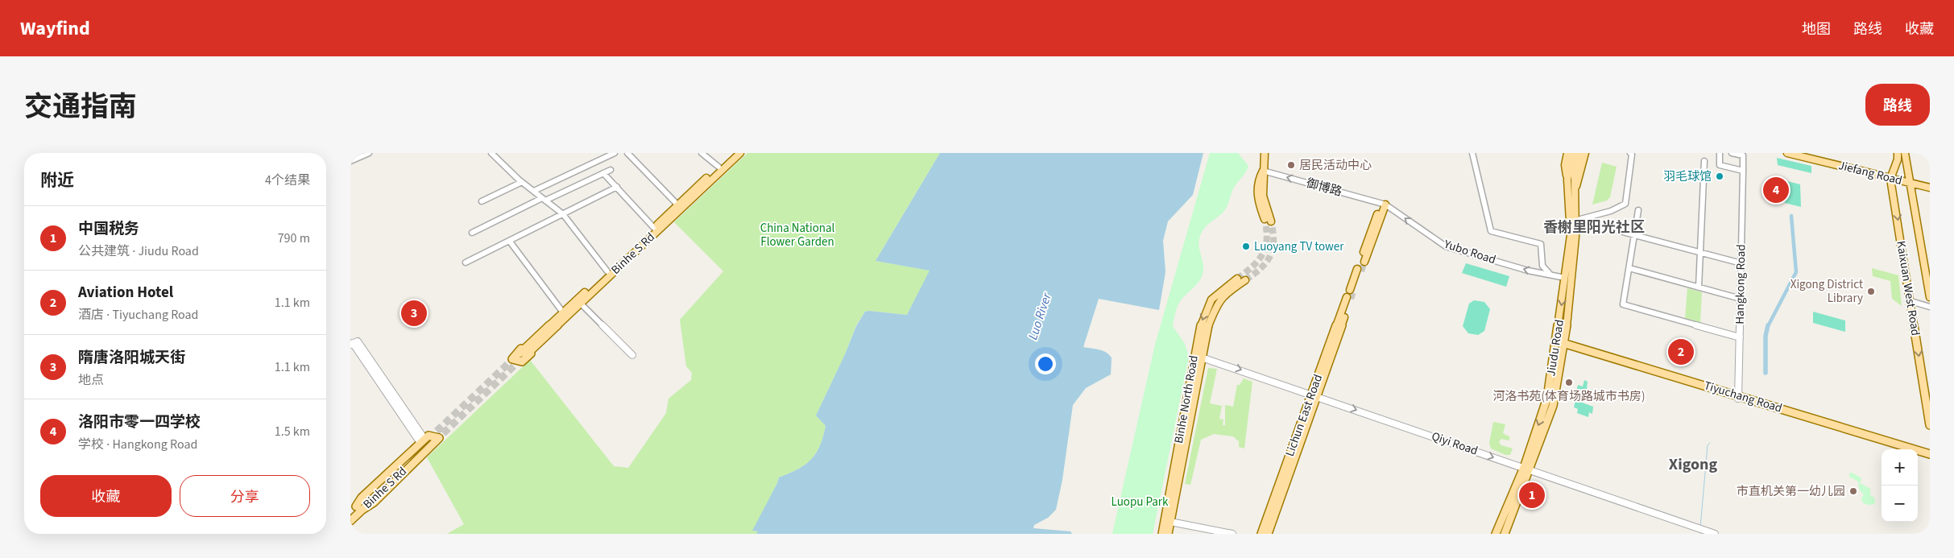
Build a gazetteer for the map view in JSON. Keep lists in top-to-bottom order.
{
  "streets": {
    "main road": [
      "Jiefang Road",
      "Binhe S Rd",
      "Kaixuan West Road",
      "Jiudu Road",
      "Tiyuchang Road",
      "Binhe North Road",
      "Lichun East Road"
    ],
    "street": [
      "御博路",
      "Yubo Road",
      "Hangkong Road",
      "Qiyi Road"
    ]
  },
  "crossings": [
    ["Jiefang Road", "Kaixuan West Road"],
    ["御博路", "Yubo Road"],
    ["Yubo Road", "Jiudu Road"],
    ["Hangkong Road", "Tiyuchang Road"],
    ["Jiudu Road", "Tiyuchang Road"],
    ["Jiudu Road", "Qiyi Road"],
    ["Binhe North Road", "Qiyi Road"],
    ["Lichun East Road", "Qiyi Road"]
  ],
  "one_way": ["御博路", "Yubo Road", "Qiyi Road"],
  "districts": ["香榭里阳光社区", "Xigong"],
  "water": ["Luo River"],
  "parks": ["China National Flower Garden", "Luopu Park"],
  "places": [
    "居民活动中心",
    "羽毛球馆",
    "Luoyang TV tower",
    "Xigong District Library",
    "河洛书苑(体育场路城市书房)",
    "市直机关第一幼儿园"
  ],
  "page": {
    "header": "Wayfind",
    "nav": ["地图", "路线", "收藏"],
    "title": "交通指南",
    "buttons": [
      "路线",
      ["收藏", "分享"]
    ],
    "heading": ["附近", "4个结果"],
    "pins": [
      "4",
      "3",
      "2",
      "1"
    ],
    "list": [
      {
        "mark": "1",
        "name": "中国税务",
        "note": "公共建筑 · Jiudu Road",
        "value": "790 m"
      },
      {
        "mark": "2",
        "name": "Aviation Hotel",
        "note": "酒店 · Tiyuchang Road",
        "value": "1.1 km"
      },
      {
        "mark": "3",
        "name": "隋唐洛阳城天街",
        "note": "地点",
        "value": "1.1 km"
      },
      {
        "mark": "4",
        "name": "洛阳市零一四学校",
        "note": "学校 · Hangkong Road",
        "value": "1.5 km"
      }
    ],
    "map_buttons": ["+", "−"]
  }
}
